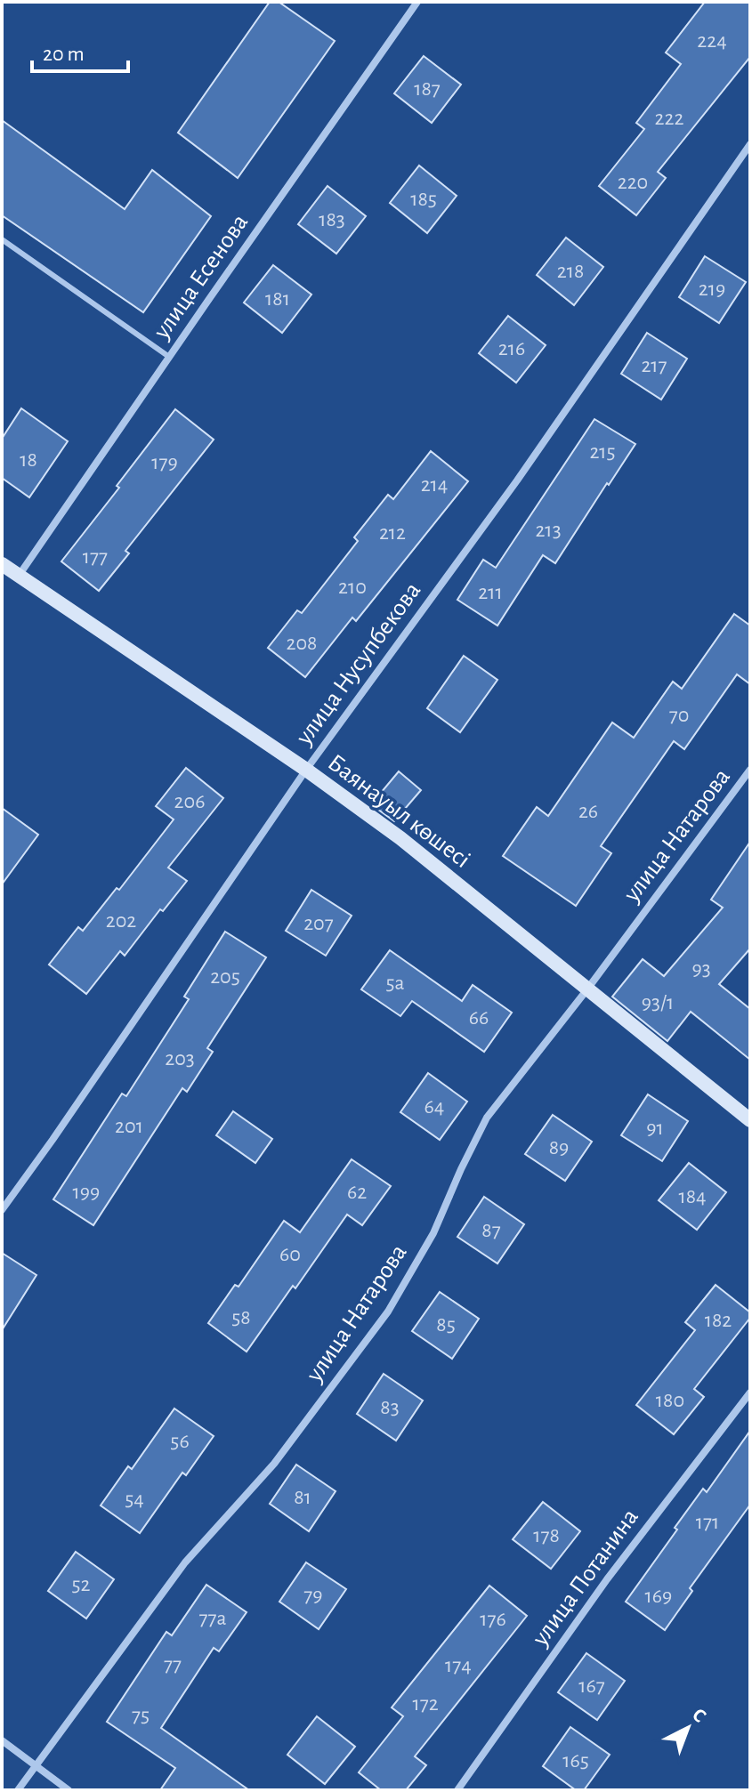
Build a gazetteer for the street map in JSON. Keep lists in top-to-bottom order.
{
  "streets": {
    "main road": ["Баянауыл көшесі"],
    "street": [
      "улица Есенова",
      "улица Нусупбекова",
      "улица Натарова",
      "улица Потанина"
    ]
  },
  "crossings": [
    ["улица Есенова", "Баянауыл көшесі"],
    ["улица Нусупбекова", "Баянауыл көшесі"],
    ["Баянауыл көшесі", "улица Натарова"]
  ],
  "house_numbers": [
    "224",
    "187",
    "222",
    "220",
    "185",
    "183",
    "218",
    "219",
    "181",
    "216",
    "217",
    "215",
    "18",
    "179",
    "214",
    "213",
    "212",
    "177",
    "210",
    "211",
    "208",
    "70",
    "206",
    "26",
    "202",
    "207",
    "93",
    "205",
    "5а",
    "93/1",
    "66",
    "203",
    "64",
    "201",
    "91",
    "89",
    "199",
    "62",
    "184",
    "87",
    "60",
    "58",
    "182",
    "85",
    "180",
    "83",
    "56",
    "81",
    "54",
    "171",
    "178",
    "52",
    "79",
    "169",
    "77а",
    "176",
    "77",
    "174",
    "167",
    "172",
    "75",
    "165"
  ],
  "scale_bar": "20 m",
  "north": "top right"
}
